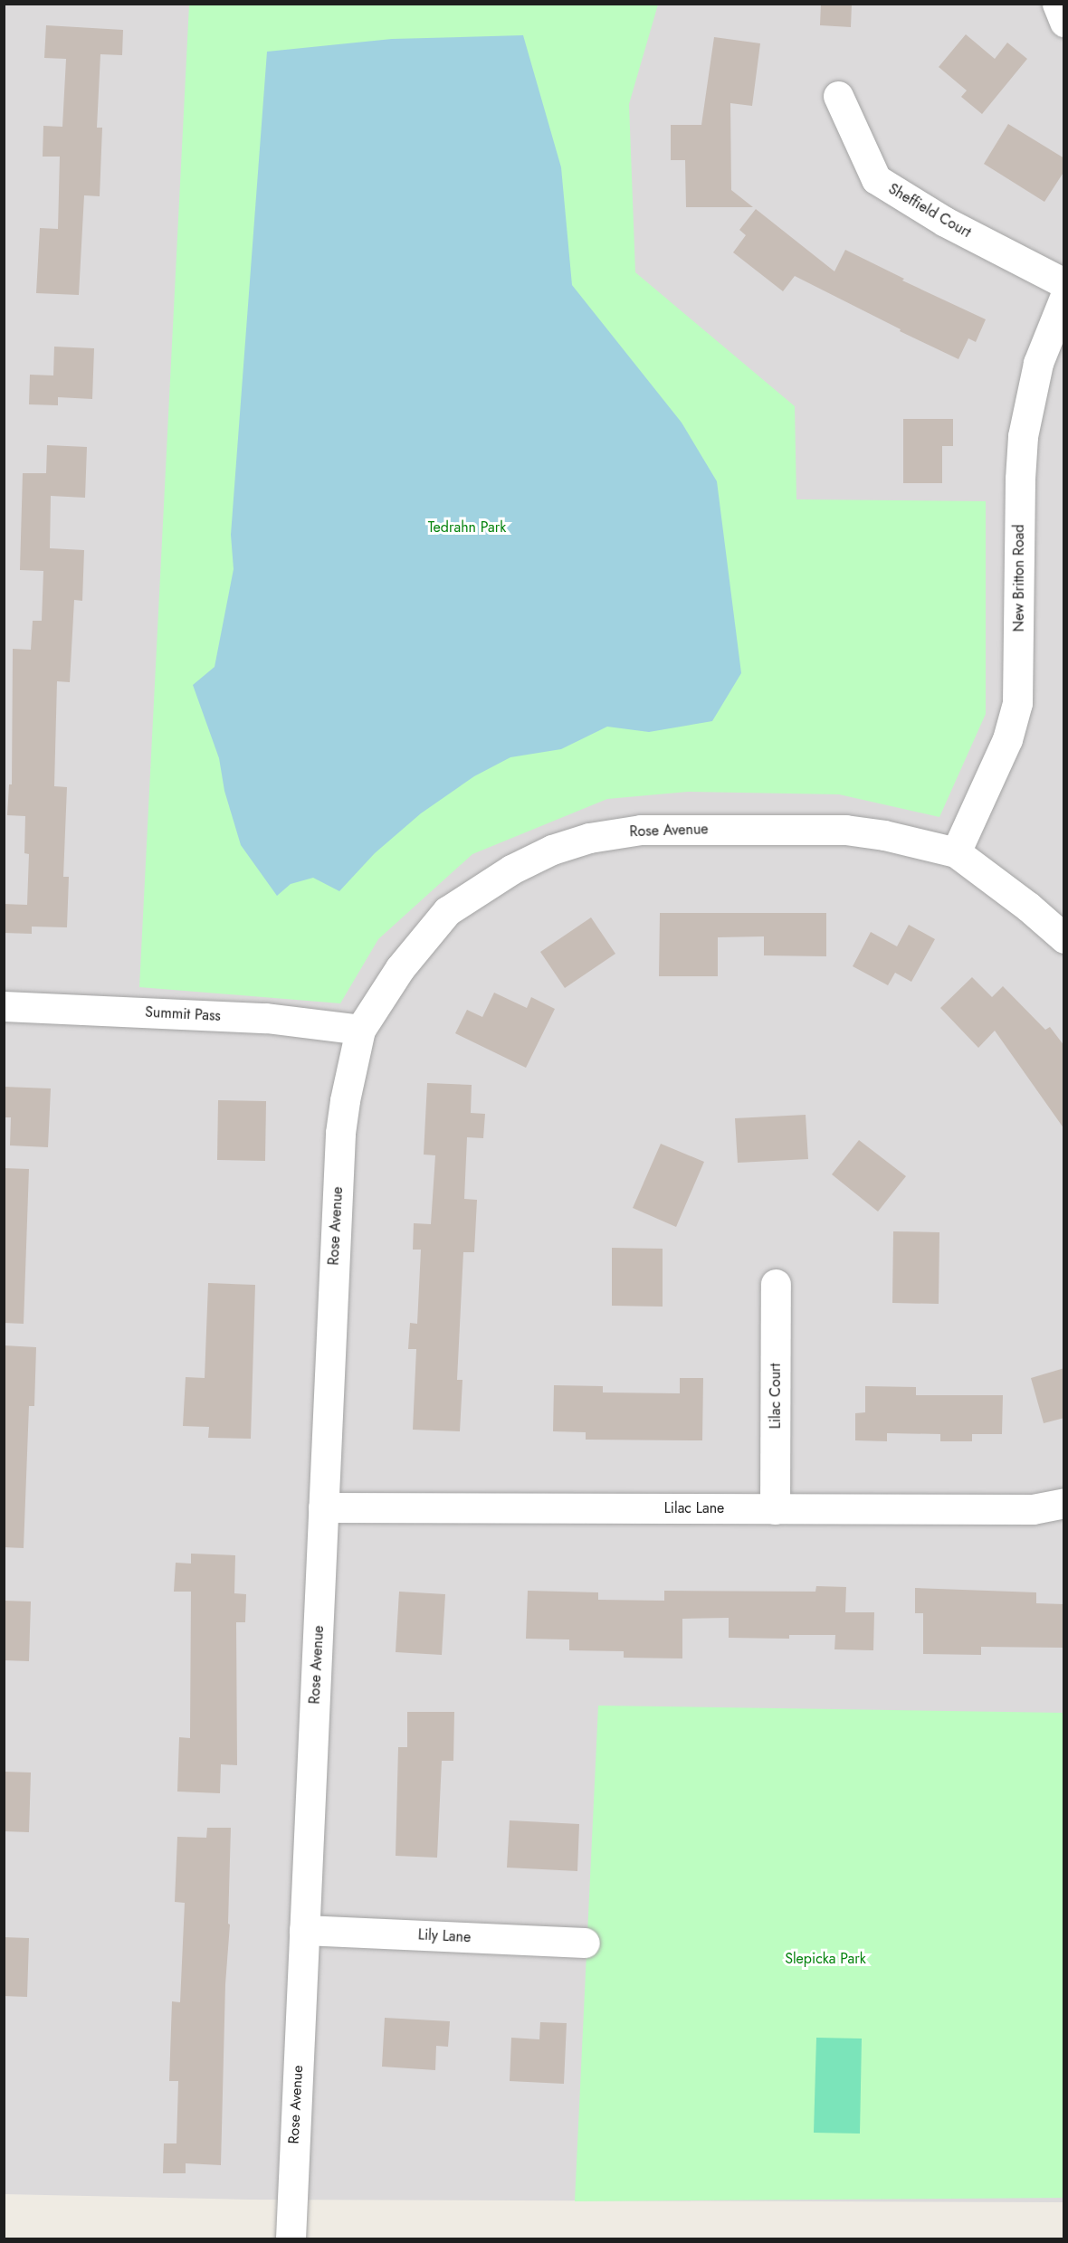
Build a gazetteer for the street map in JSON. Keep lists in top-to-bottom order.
{
  "streets": {
    "street": [
      "Sheffield Court",
      "New Britton Road",
      "Rose Avenue",
      "Summit Pass",
      "Lilac Court",
      "Lilac Lane",
      "Lily Lane"
    ]
  },
  "crossings": [
    ["New Britton Road", "Rose Avenue"],
    ["Rose Avenue", "Summit Pass"],
    ["Rose Avenue", "Lilac Lane"],
    ["Rose Avenue", "Lily Lane"],
    ["Lilac Court", "Lilac Lane"]
  ],
  "parks": ["Tedrahn Park", "Slepicka Park"]
}
